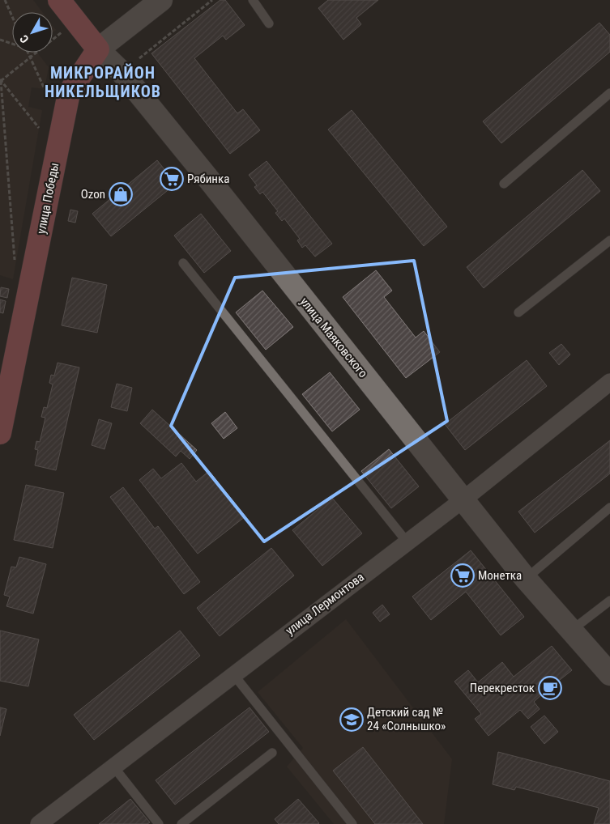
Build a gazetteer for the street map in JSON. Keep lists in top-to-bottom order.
{
  "streets": {
    "main road": ["улица Победы", "улица Маяковского"],
    "street": ["улица Лермонтова"]
  },
  "crossings": [
    ["улица Победы", "улица Маяковского"],
    ["улица Маяковского", "улица Лермонтова"]
  ],
  "districts": ["МИКРОРАЙОН НИКЕЛЬЩИКОВ"],
  "places": {
    "supermarket": ["Рябинка", "Монетка"],
    "shop": ["Ozon"],
    "cafe": ["Перекресток"],
    "school or university": ["Детский сад № 24 «Солнышко»"]
  },
  "north": "bottom left"
}
